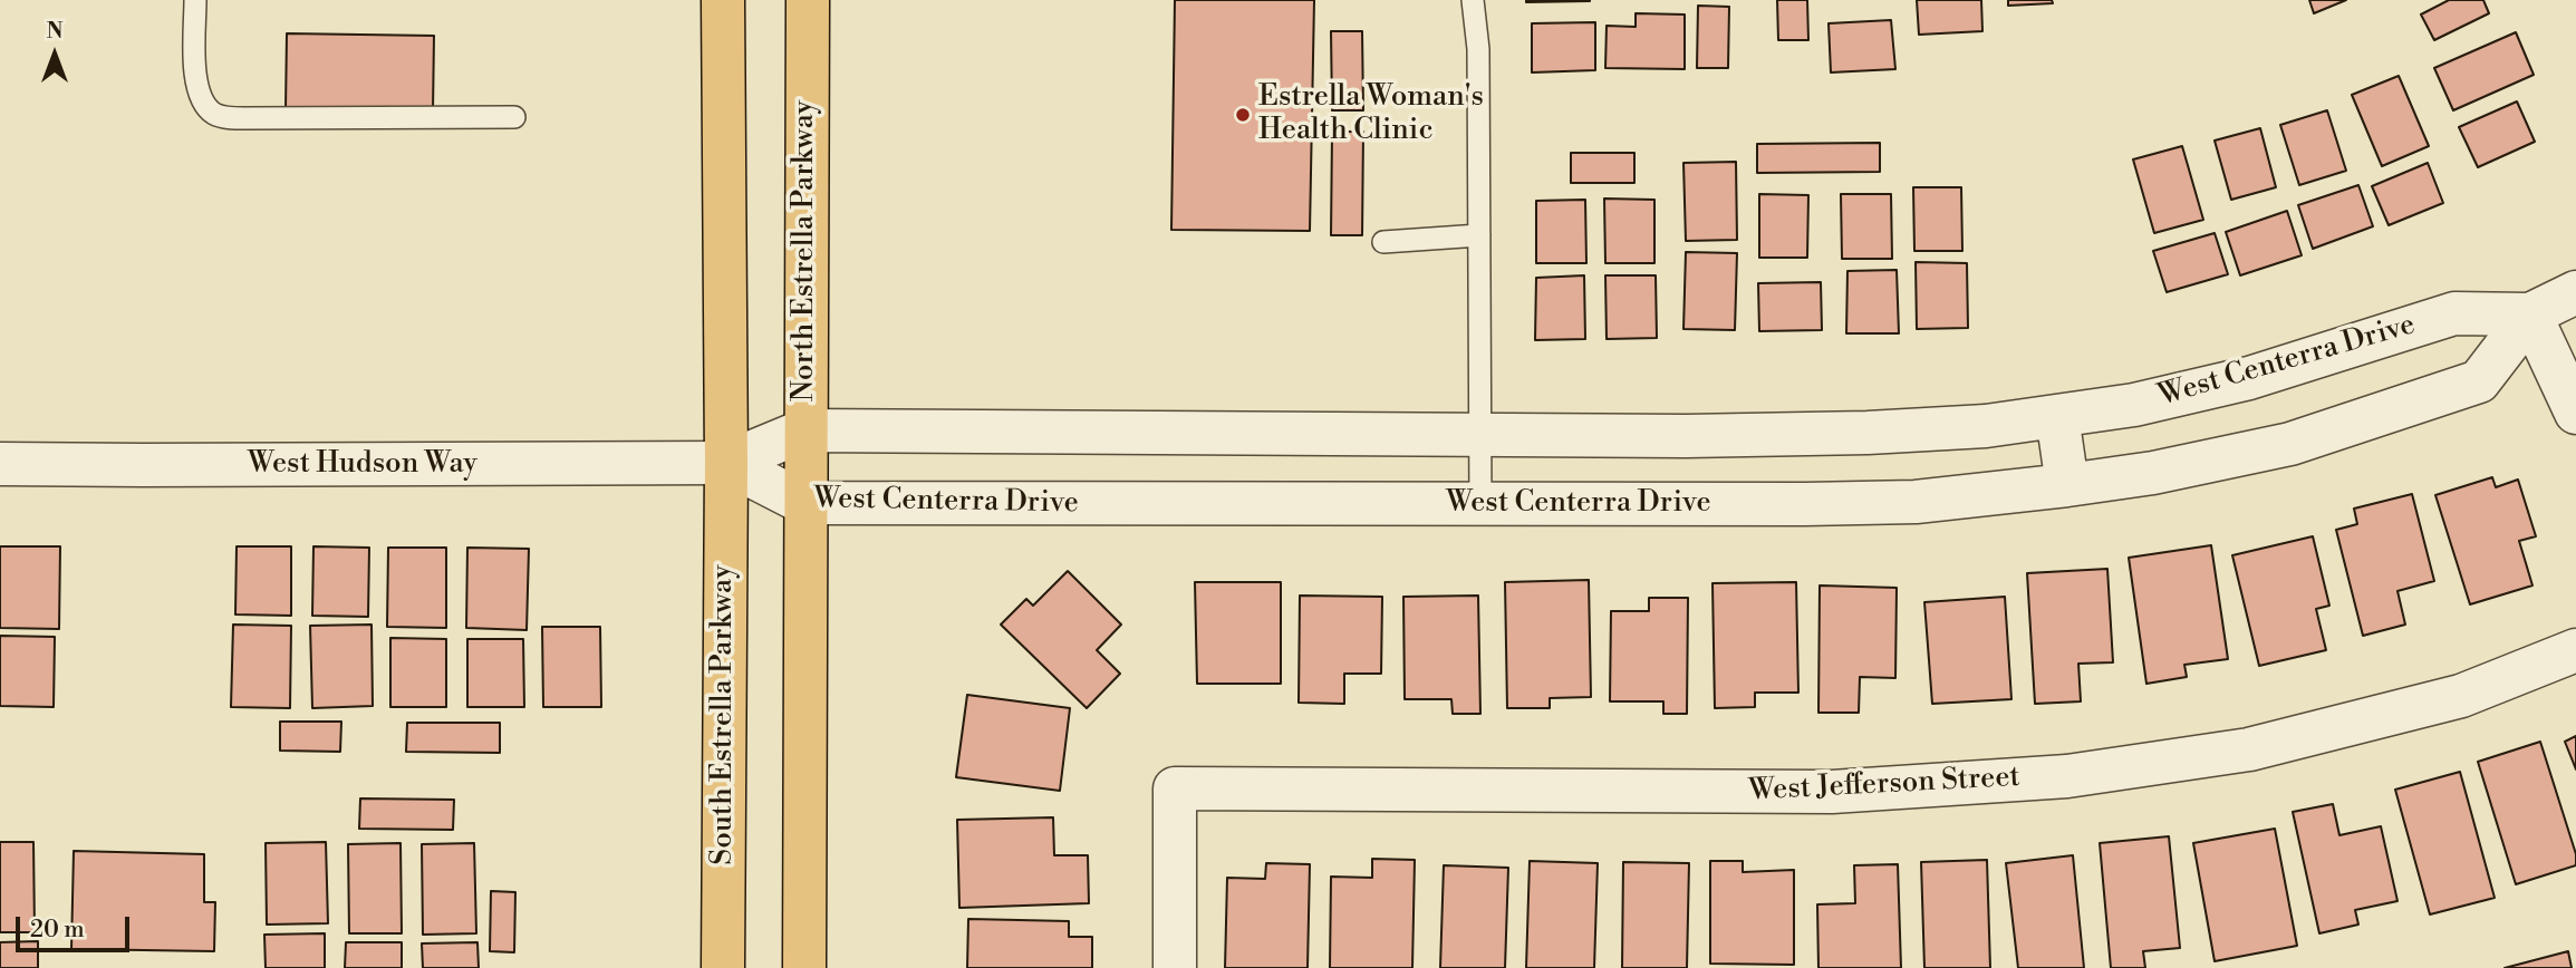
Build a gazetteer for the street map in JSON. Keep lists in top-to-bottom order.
{
  "streets": {
    "main road": ["North Estrella Parkway", "South Estrella Parkway"],
    "street": ["West Centerra Drive", "West Hudson Way", "West Jefferson Street"]
  },
  "crossings": [
    ["North Estrella Parkway", "West Centerra Drive"],
    ["West Centerra Drive", "West Hudson Way"],
    ["West Centerra Drive", "South Estrella Parkway"],
    ["West Hudson Way", "South Estrella Parkway"]
  ],
  "places": ["Estrella Woman's Health Clinic"],
  "scale_bar": "20 m",
  "north": "top"
}
